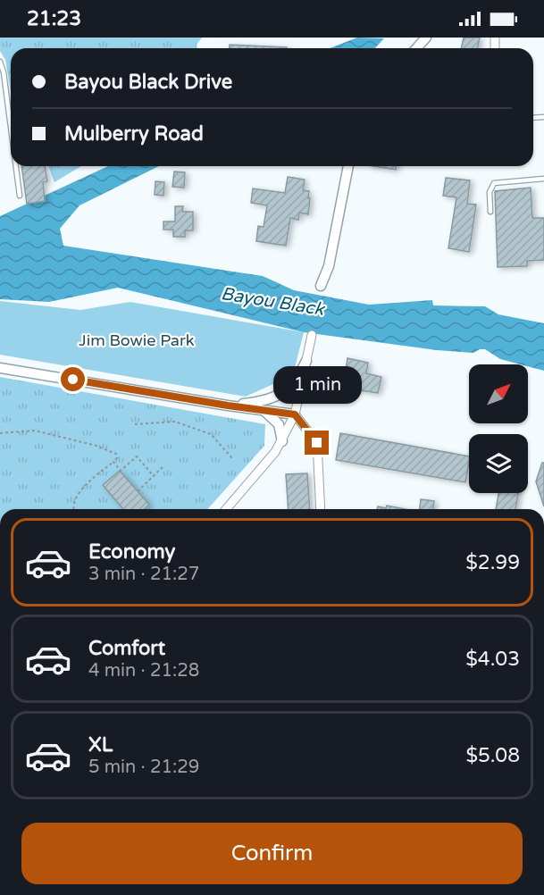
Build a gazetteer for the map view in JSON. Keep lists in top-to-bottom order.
{
  "water": ["Bayou Black"],
  "parks": ["Jim Bowie Park"],
  "north": "top right",
  "page": {
    "status": "21:23",
    "banner": ["Bayou Black Drive", "Mulberry Road"],
    "bubble": "1 min",
    "list": [
      {
        "name": "Economy",
        "note": "3 min · 21:27",
        "value": "$2.99"
      },
      {
        "name": "Comfort",
        "note": "4 min · 21:28",
        "value": "$4.03"
      },
      {
        "name": "XL",
        "note": "5 min · 21:29",
        "value": "$5.08"
      }
    ],
    "buttons": "Confirm"
  }
}
